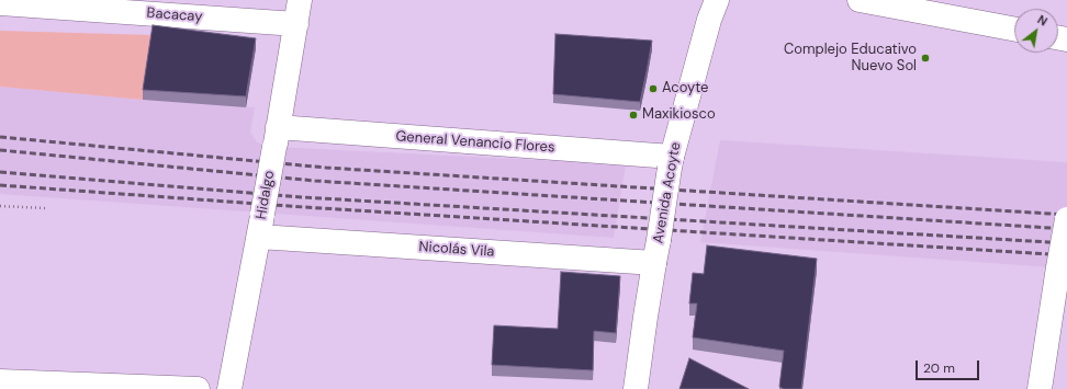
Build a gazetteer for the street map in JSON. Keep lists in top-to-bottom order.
{
  "streets": {
    "street": [
      "Bacacay",
      "General Venancio Flores",
      "Avenida Acoyte",
      "Hidalgo",
      "Nicolás Vila"
    ]
  },
  "crossings": [
    ["Bacacay", "Hidalgo"],
    ["General Venancio Flores", "Avenida Acoyte"],
    ["General Venancio Flores", "Hidalgo"],
    ["Avenida Acoyte", "Nicolás Vila"],
    ["Hidalgo", "Nicolás Vila"]
  ],
  "places": ["Complejo Educativo Nuevo Sol", "Acoyte", "Maxikiosco"],
  "scale_bar": "20 m",
  "north": "top right"
}
